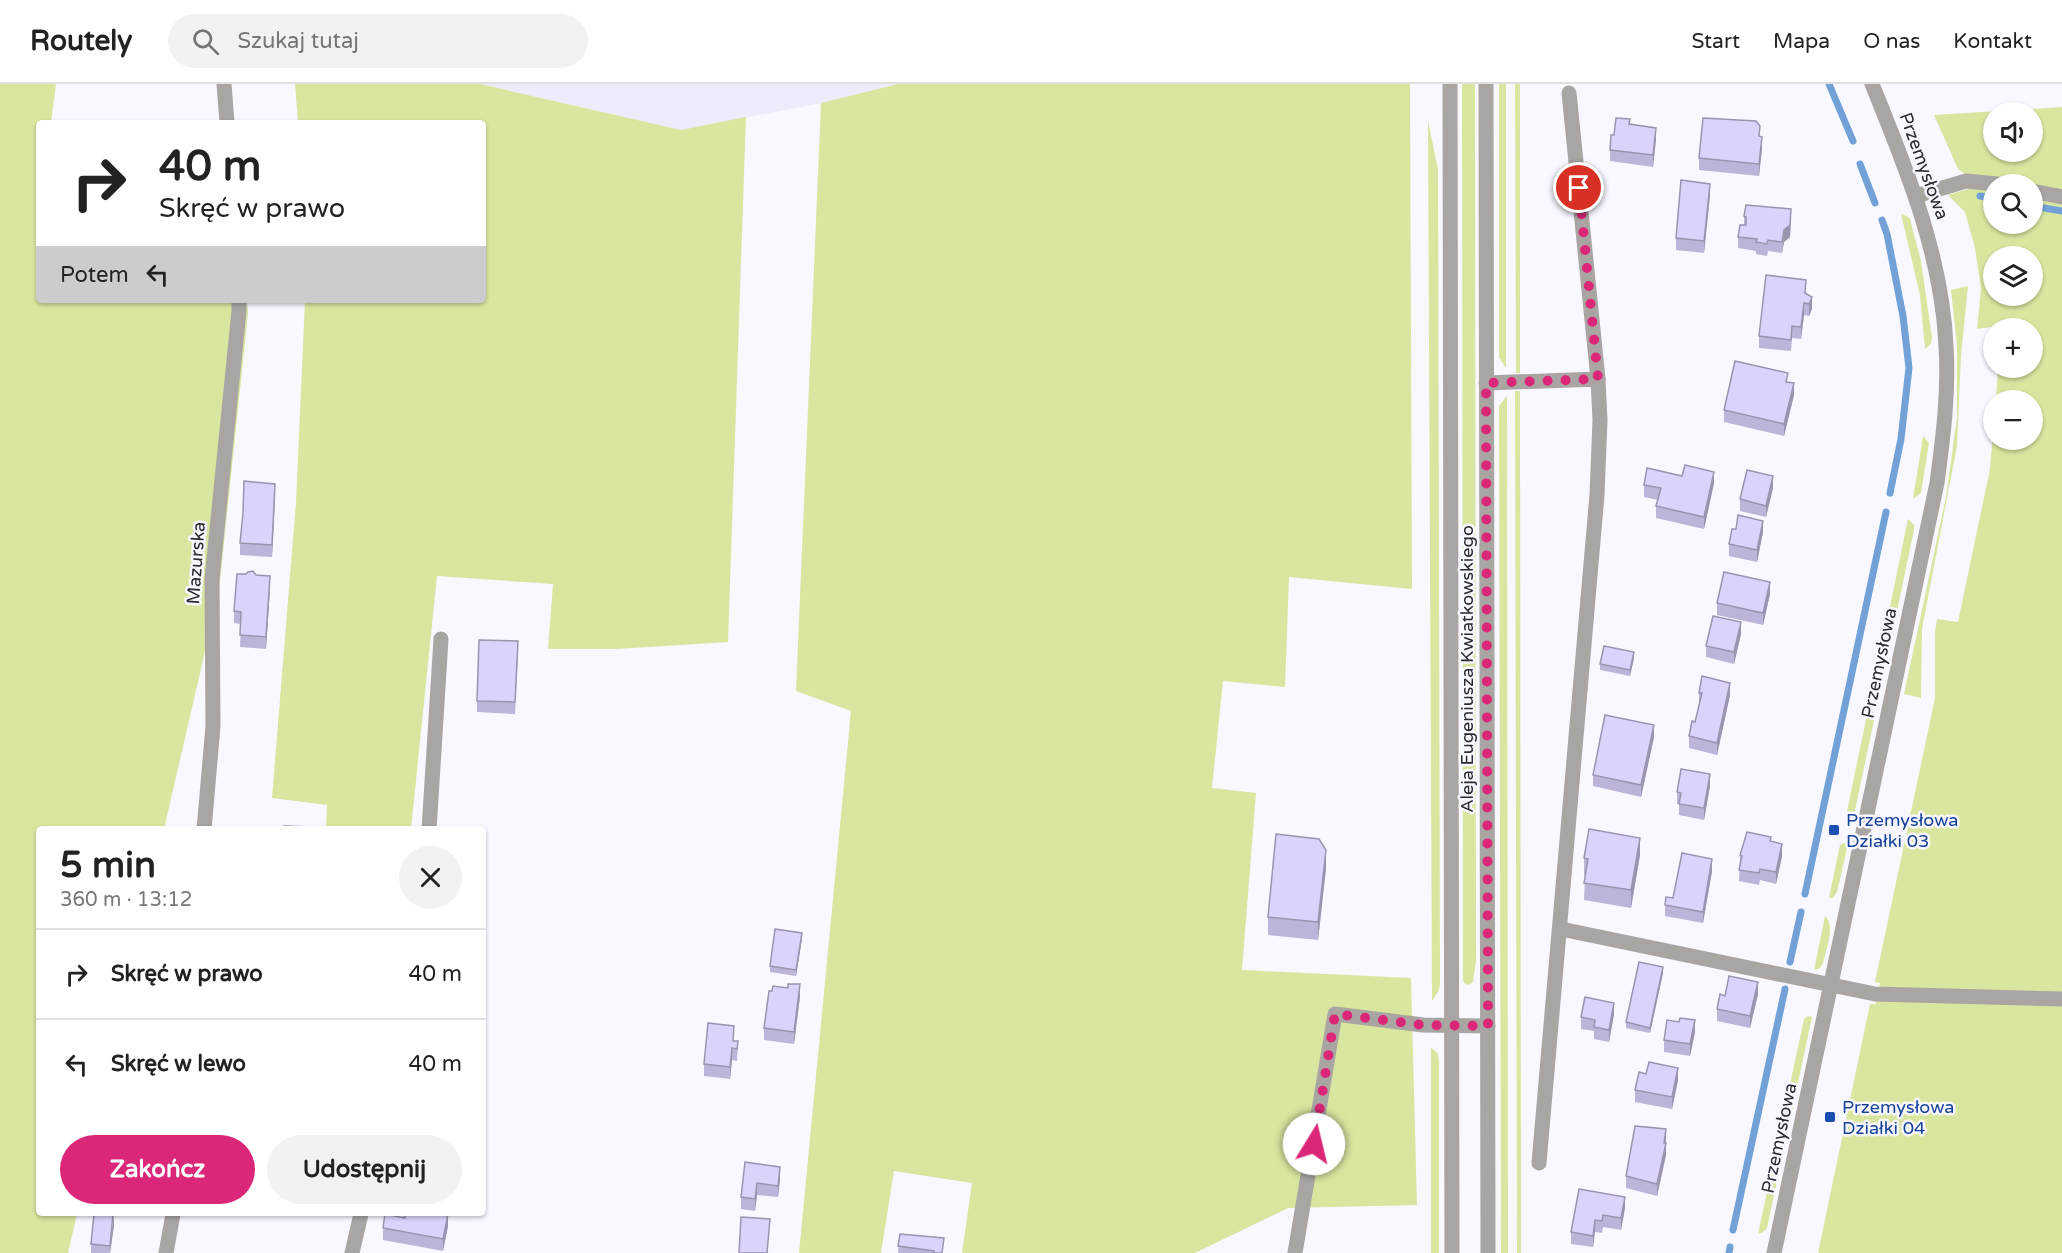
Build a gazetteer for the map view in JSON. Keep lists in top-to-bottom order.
{
  "streets": {
    "street": ["Przemysłowa", "Mazurska", "Aleja Eugeniusza Kwiatkowskiego"]
  },
  "places": {
    "transit": ["Przemysłowa Działki 03", "Przemysłowa Działki 04"]
  },
  "page": {
    "header": "Routely",
    "search": "Szukaj tutaj",
    "nav": [
      "Start",
      "Mapa",
      "O nas",
      "Kontakt"
    ],
    "map_buttons": ["+", "−"],
    "turn": ["40 m", "Skręć w prawo"],
    "then": "Potem",
    "heading": ["5 min", "360 m · 13:12"],
    "list": [
      {
        "name": "Skręć w prawo",
        "value": "40 m"
      },
      {
        "name": "Skręć w lewo",
        "value": "40 m"
      }
    ],
    "buttons": ["Zakończ", "Udostępnij"]
  }
}
